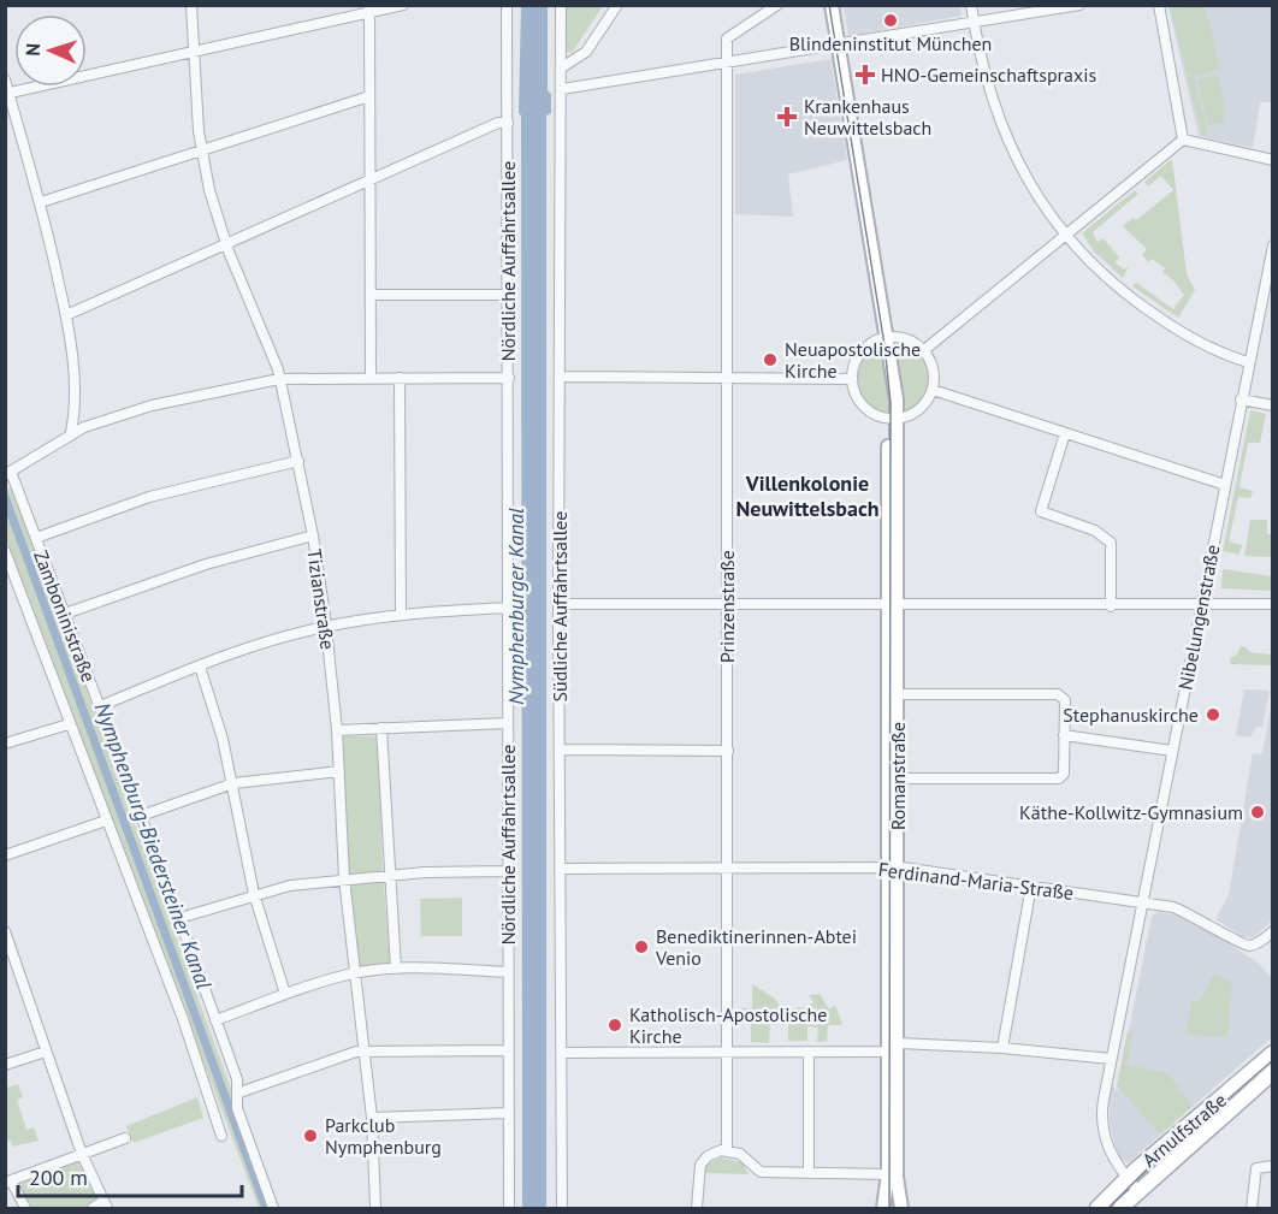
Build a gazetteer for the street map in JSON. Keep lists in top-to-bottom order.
{
  "streets": {
    "main road": ["Romanstraße", "Arnulfstraße"],
    "street": [
      "Nördliche Auffahrtsallee",
      "Tizianstraße",
      "Südliche Auffahrtsallee",
      "Prinzenstraße",
      "Zamboninistraße",
      "Nibelungenstraße",
      "Ferdinand-Maria-Straße"
    ]
  },
  "crossings": [
    ["Südliche Auffahrtsallee", "Ferdinand-Maria-Straße"],
    ["Prinzenstraße", "Ferdinand-Maria-Straße"],
    ["Nibelungenstraße", "Ferdinand-Maria-Straße"],
    ["Nibelungenstraße", "Arnulfstraße"],
    ["Romanstraße", "Ferdinand-Maria-Straße"]
  ],
  "districts": ["Villenkolonie Neuwittelsbach"],
  "water": ["Nymphenburger Kanal", "Nymphenburg-Biedersteiner Kanal"],
  "places": {
    "other": [
      "Blindeninstitut München",
      "Neuapostolische Kirche",
      "Stephanuskirche",
      "Käthe-Kollwitz-Gymnasium",
      "Benediktinerinnen-Abtei Venio",
      "Katholisch-Apostolische Kirche",
      "Parkclub Nymphenburg"
    ],
    "health": ["HNO-Gemeinschaftspraxis", "Krankenhaus Neuwittelsbach"]
  },
  "scale_bar": "200 m",
  "north": "left"
}
